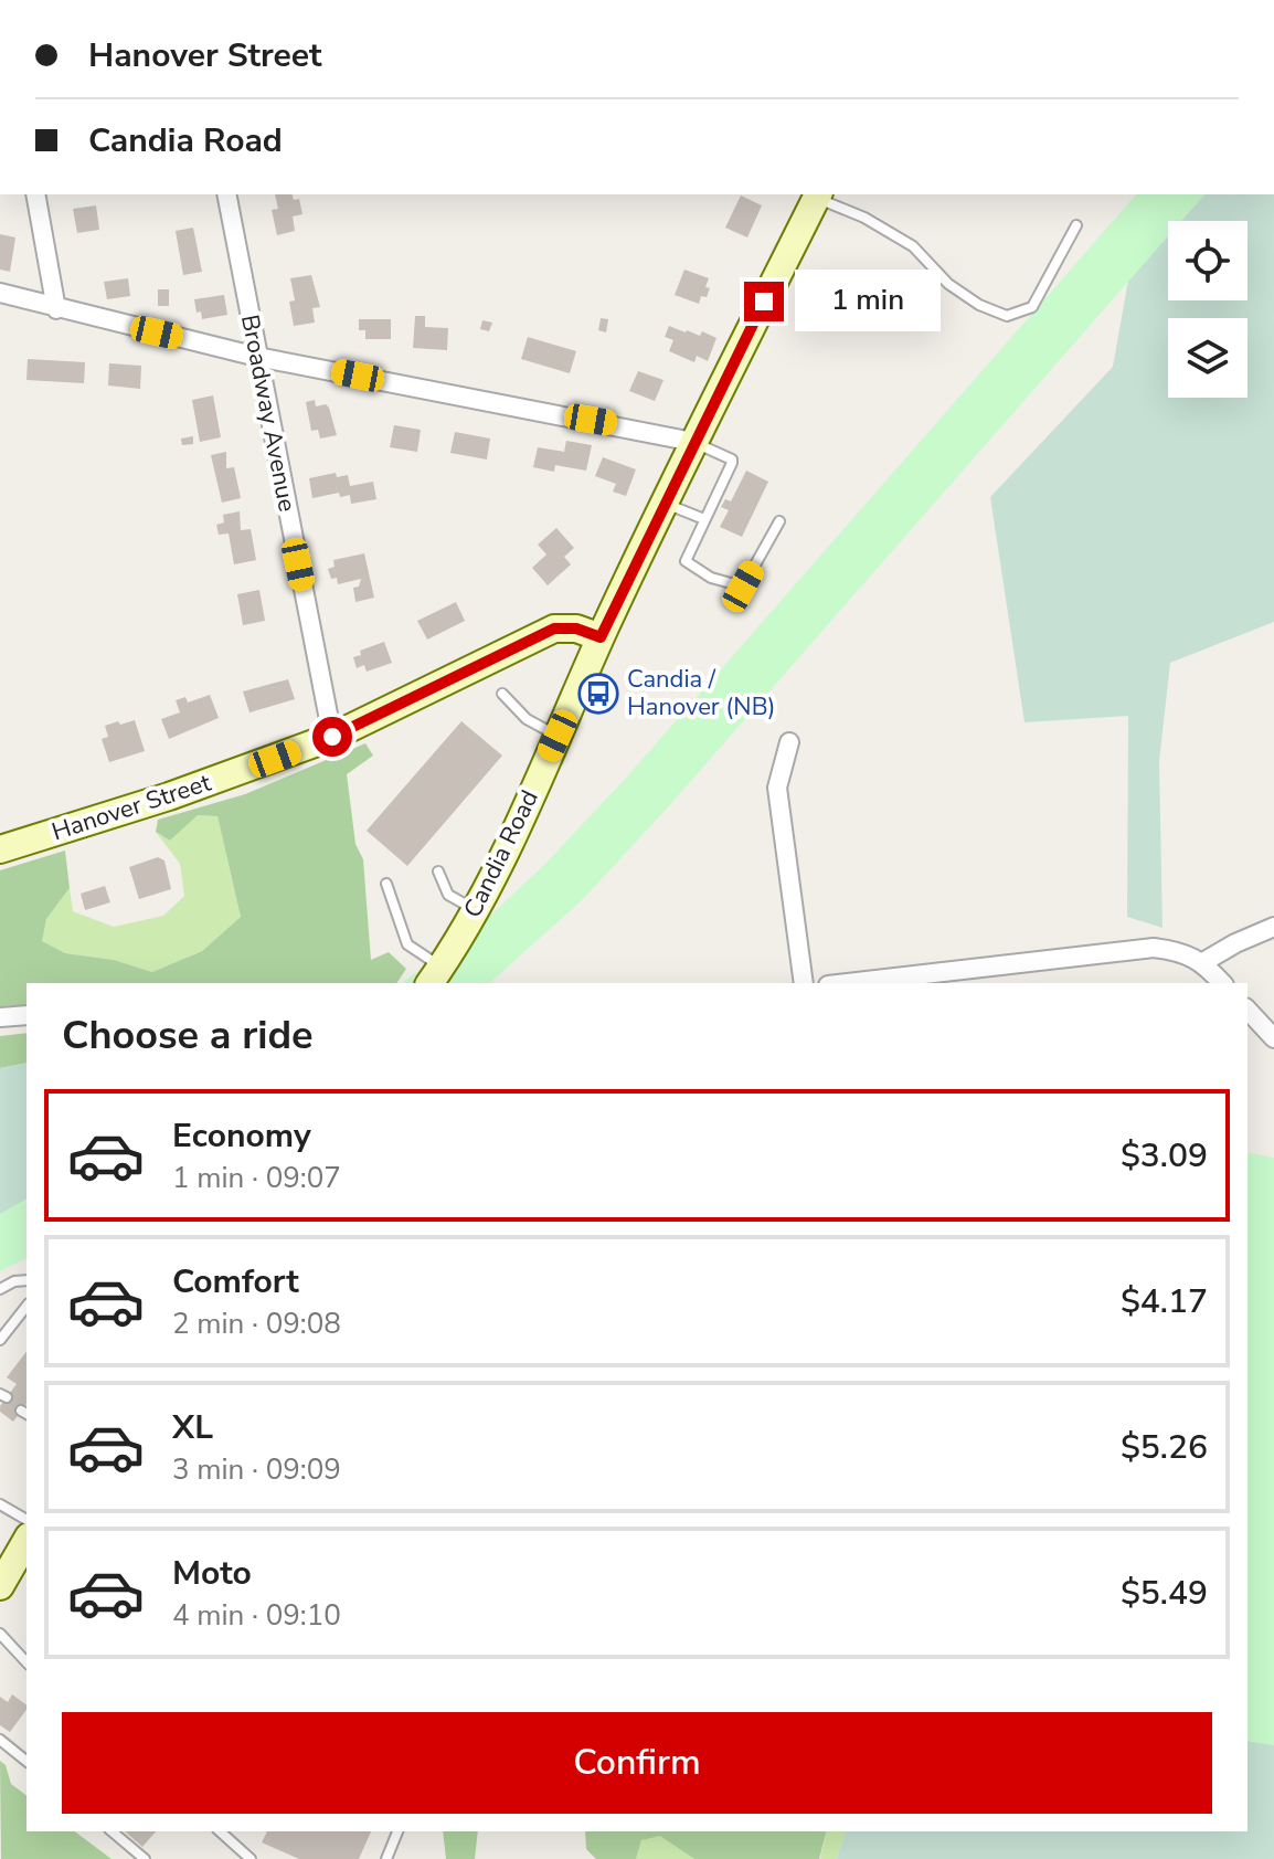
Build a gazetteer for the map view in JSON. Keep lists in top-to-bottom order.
{
  "streets": {
    "main road": ["Hanover Street", "Candia Road"],
    "street": ["Broadway Avenue"]
  },
  "crossings": [
    ["Broadway Avenue", "Hanover Street"],
    ["Hanover Street", "Candia Road"]
  ],
  "places": {
    "bus stop": ["Candia / Hanover (NB)"]
  },
  "page": {
    "banner": ["Hanover Street", "Candia Road"],
    "bubble": "1 min",
    "heading": "Choose a ride",
    "list": [
      {
        "name": "Economy",
        "note": "1 min · 09:07",
        "value": "$3.09"
      },
      {
        "name": "Comfort",
        "note": "2 min · 09:08",
        "value": "$4.17"
      },
      {
        "name": "XL",
        "note": "3 min · 09:09",
        "value": "$5.26"
      },
      {
        "name": "Moto",
        "note": "4 min · 09:10",
        "value": "$5.49"
      }
    ],
    "buttons": "Confirm"
  }
}
